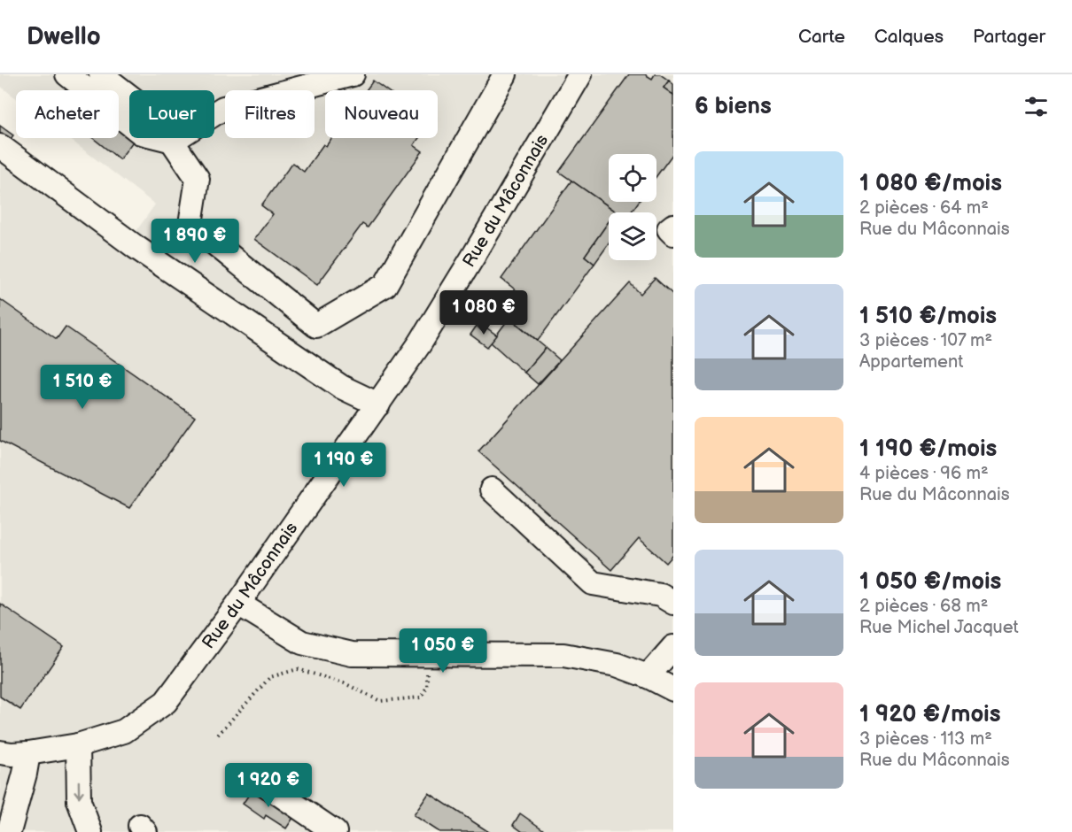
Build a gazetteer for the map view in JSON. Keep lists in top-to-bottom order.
{
  "streets": {
    "street": ["Rue du Mâconnais"]
  },
  "page": {
    "header": "Dwello",
    "nav": ["Carte", "Calques", "Partager"],
    "heading": "6 biens",
    "chip": [
      "Acheter",
      "Louer",
      "Filtres",
      "Nouveau"
    ],
    "list": [
      {
        "name": "1 080 €/mois",
        "note": "2 pièces · 64 m² · Rue du Mâconnais"
      },
      {
        "name": "1 510 €/mois",
        "note": "3 pièces · 107 m² · Appartement"
      },
      {
        "name": "1 190 €/mois",
        "note": "4 pièces · 96 m² · Rue du Mâconnais"
      },
      {
        "name": "1 050 €/mois",
        "note": "2 pièces · 68 m² · Rue Michel Jacquet"
      },
      {
        "name": "1 920 €/mois",
        "note": "3 pièces · 113 m² · Rue du Mâconnais"
      }
    ],
    "price": [
      "1 890 €",
      "1 080 €",
      "1 510 €",
      "1 190 €",
      "1 050 €",
      "1 920 €"
    ]
  }
}
